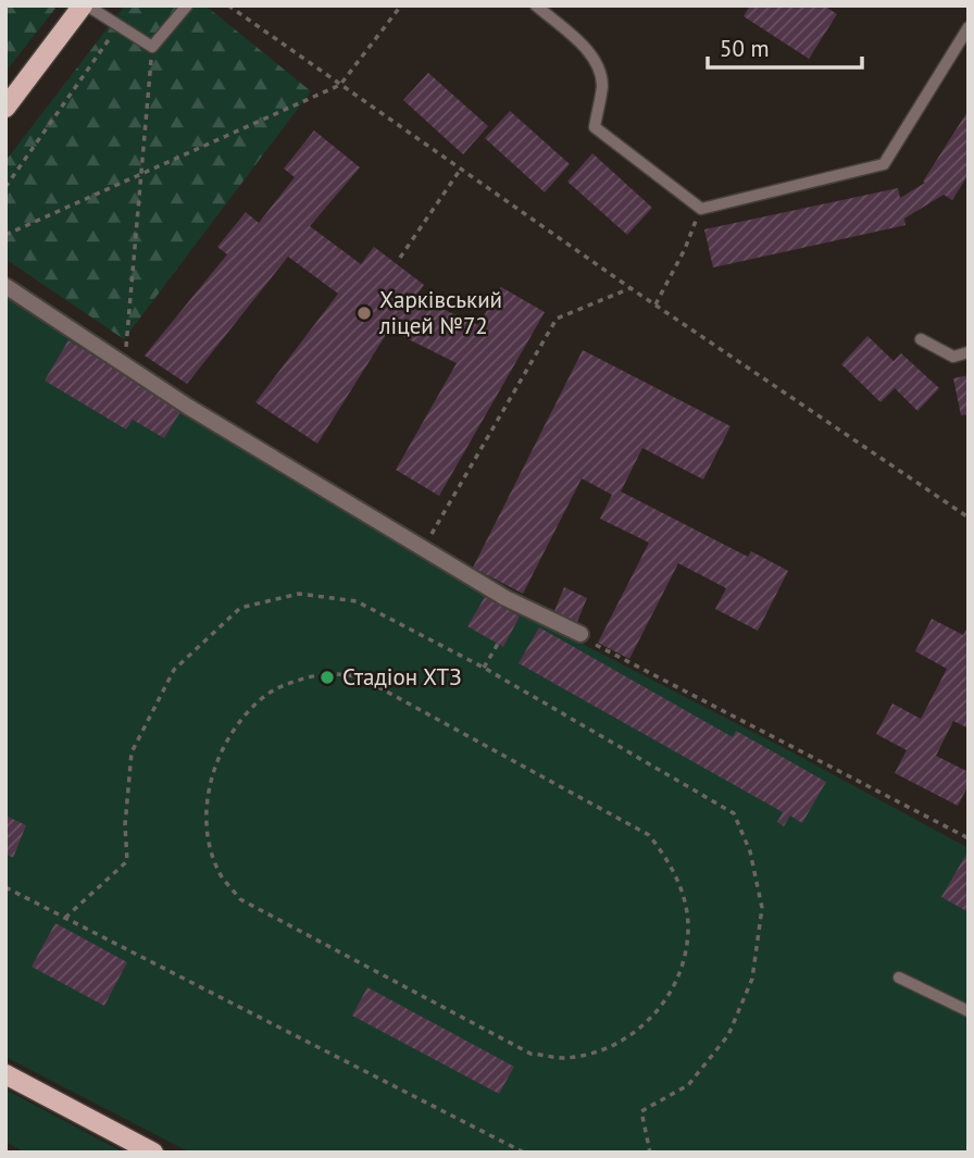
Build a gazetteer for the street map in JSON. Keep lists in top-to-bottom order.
{
  "places": ["Харківський ліцей №72", "Стадіон ХТЗ"],
  "scale_bar": "50 m"
}
